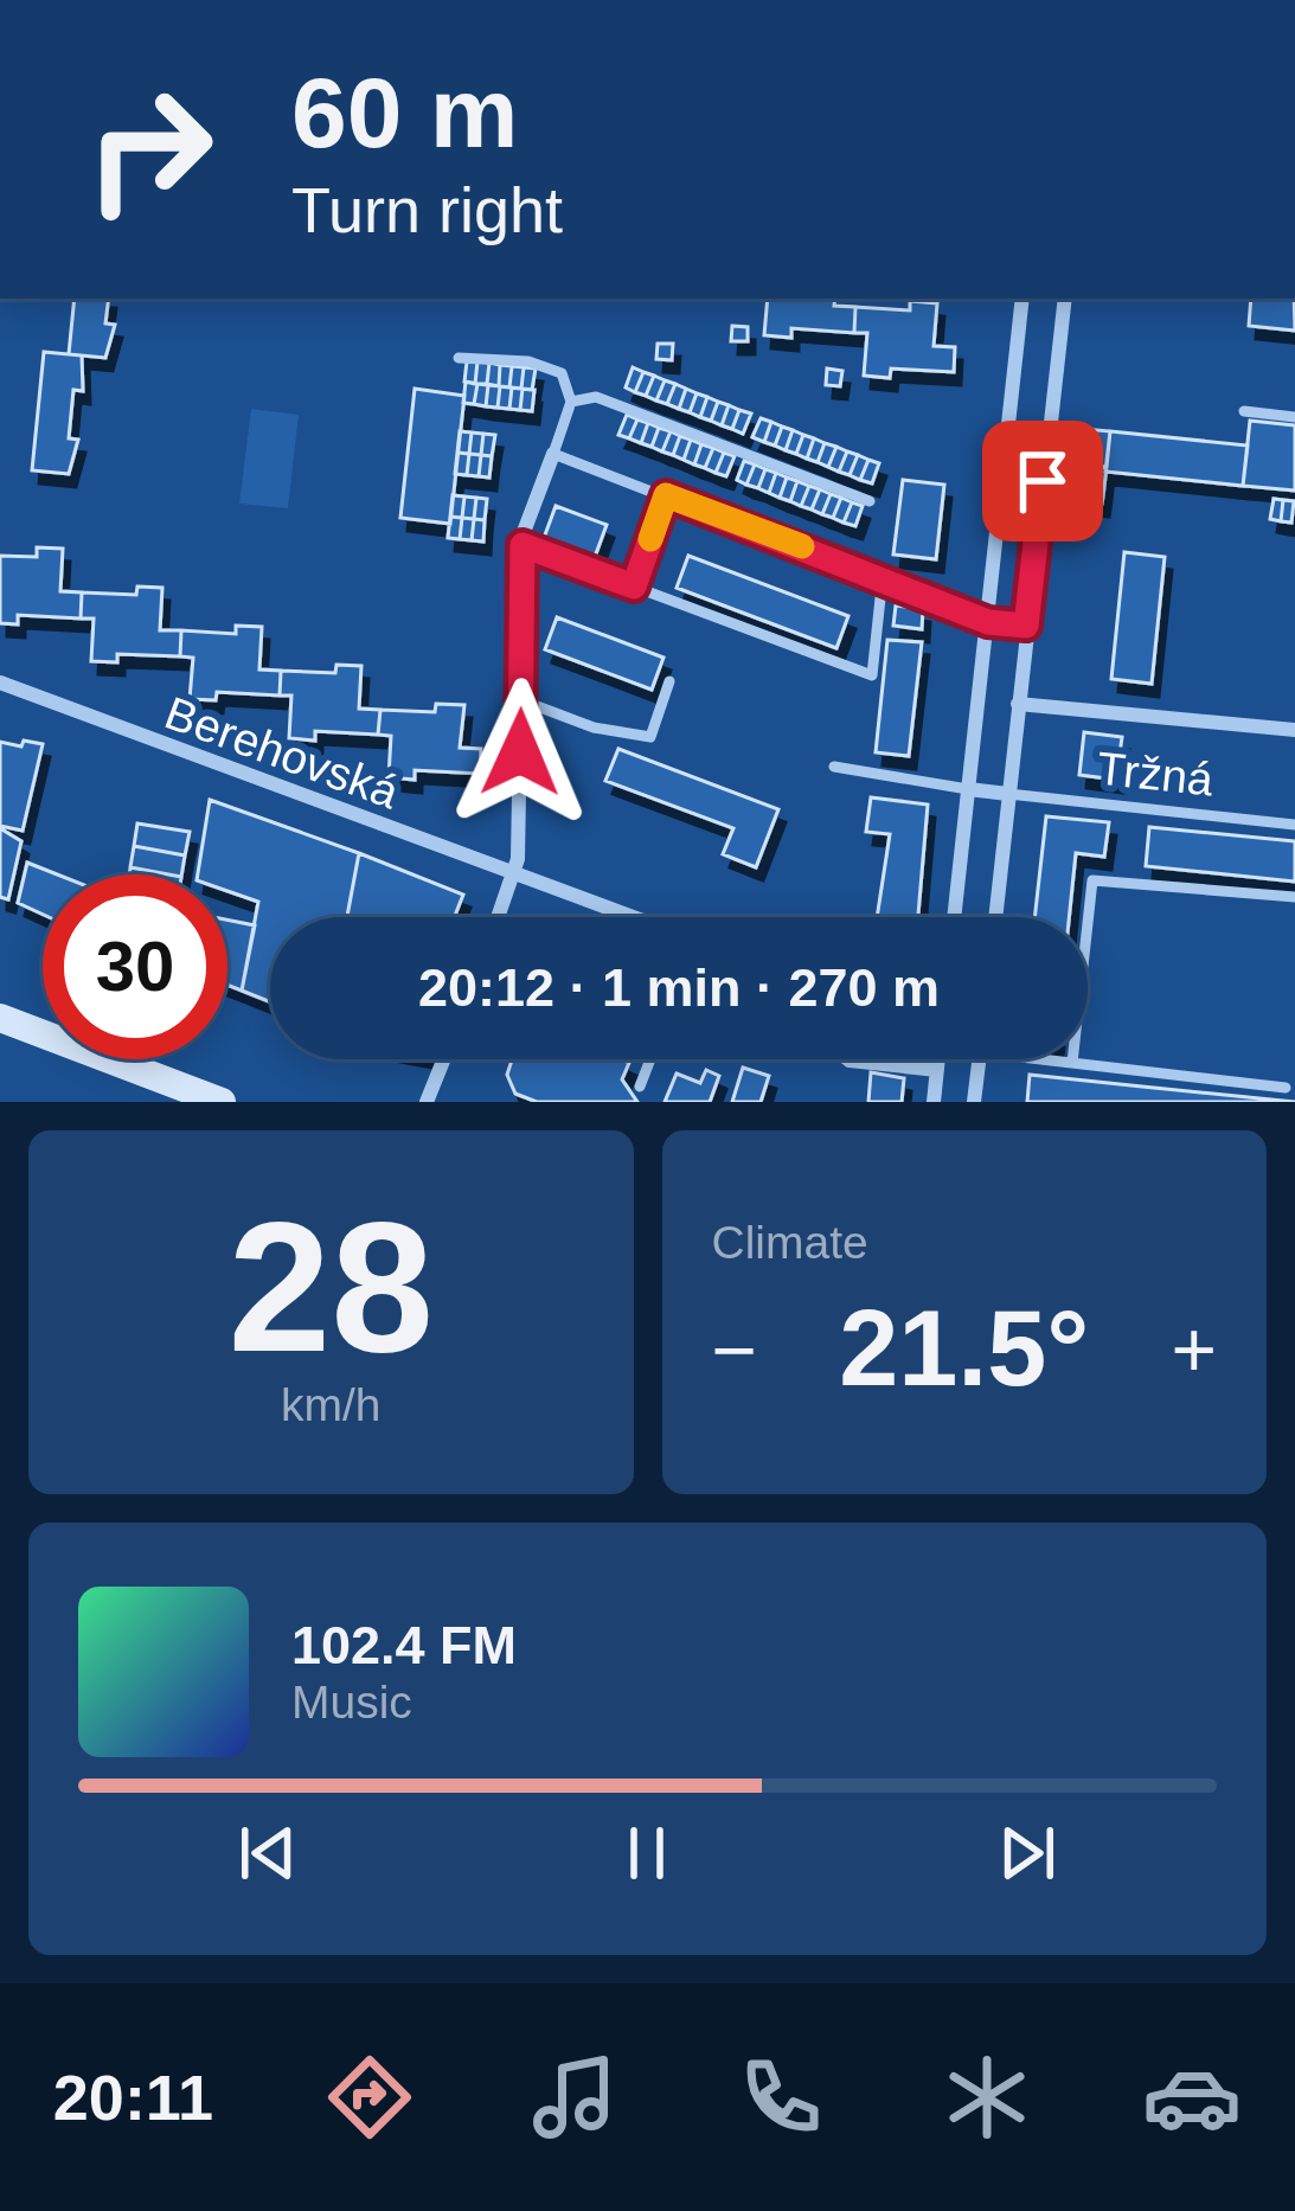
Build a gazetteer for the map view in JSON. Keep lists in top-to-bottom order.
{
  "streets": {
    "street": ["Berehovská"],
    "lane": ["Tržná"]
  },
  "page": {
    "turn": ["60 m", "Turn right"],
    "limit": "30",
    "trip": "20:12 · 1 min · 270 m",
    "tile": [
      ["28", "km/h"],
      "Climate"
    ],
    "heat": ["−", "21.5°", "+"],
    "song": ["102.4 FM", "Music"],
    "tabs": "20:11"
  }
}
